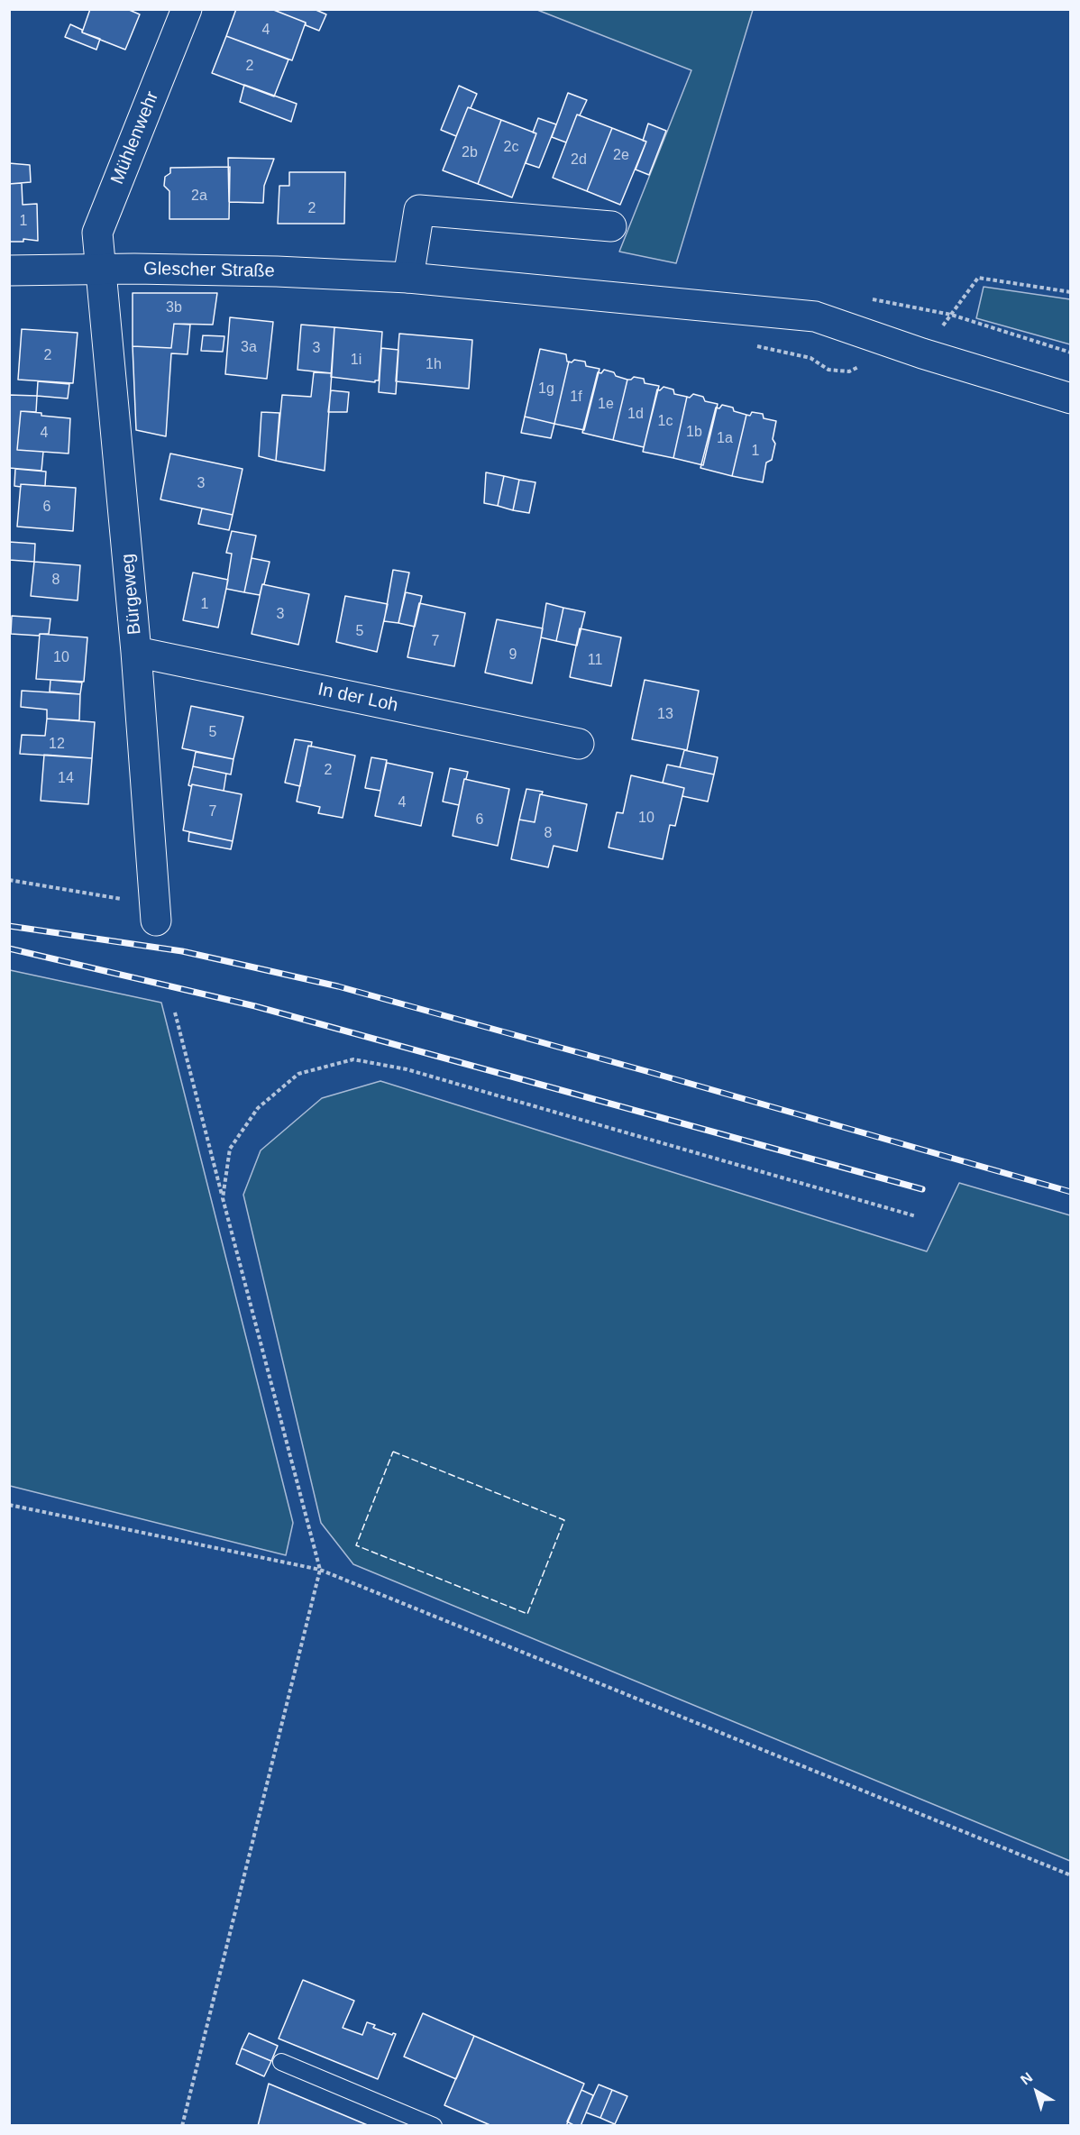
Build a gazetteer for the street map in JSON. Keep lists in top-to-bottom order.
{
  "streets": {
    "street": [
      "Mühlenwehr",
      "Glescher Straße",
      "Bürgeweg",
      "In der Loh"
    ]
  },
  "crossings": [
    ["Mühlenwehr", "Glescher Straße"],
    ["Mühlenwehr", "Bürgeweg"],
    ["Glescher Straße", "Bürgeweg"],
    ["Bürgeweg", "In der Loh"]
  ],
  "house_numbers": [
    "4",
    "2",
    "2c",
    "2b",
    "2e",
    "2d",
    "2a",
    "2",
    "1",
    "3b",
    "3a",
    "3",
    "2",
    "1i",
    "1h",
    "1g",
    "1f",
    "1e",
    "1d",
    "1c",
    "1b",
    "4",
    "1a",
    "1",
    "3",
    "6",
    "8",
    "1",
    "3",
    "5",
    "7",
    "9",
    "10",
    "11",
    "13",
    "5",
    "12",
    "2",
    "14",
    "4",
    "7",
    "10",
    "6",
    "8"
  ],
  "north": "top left"
}
